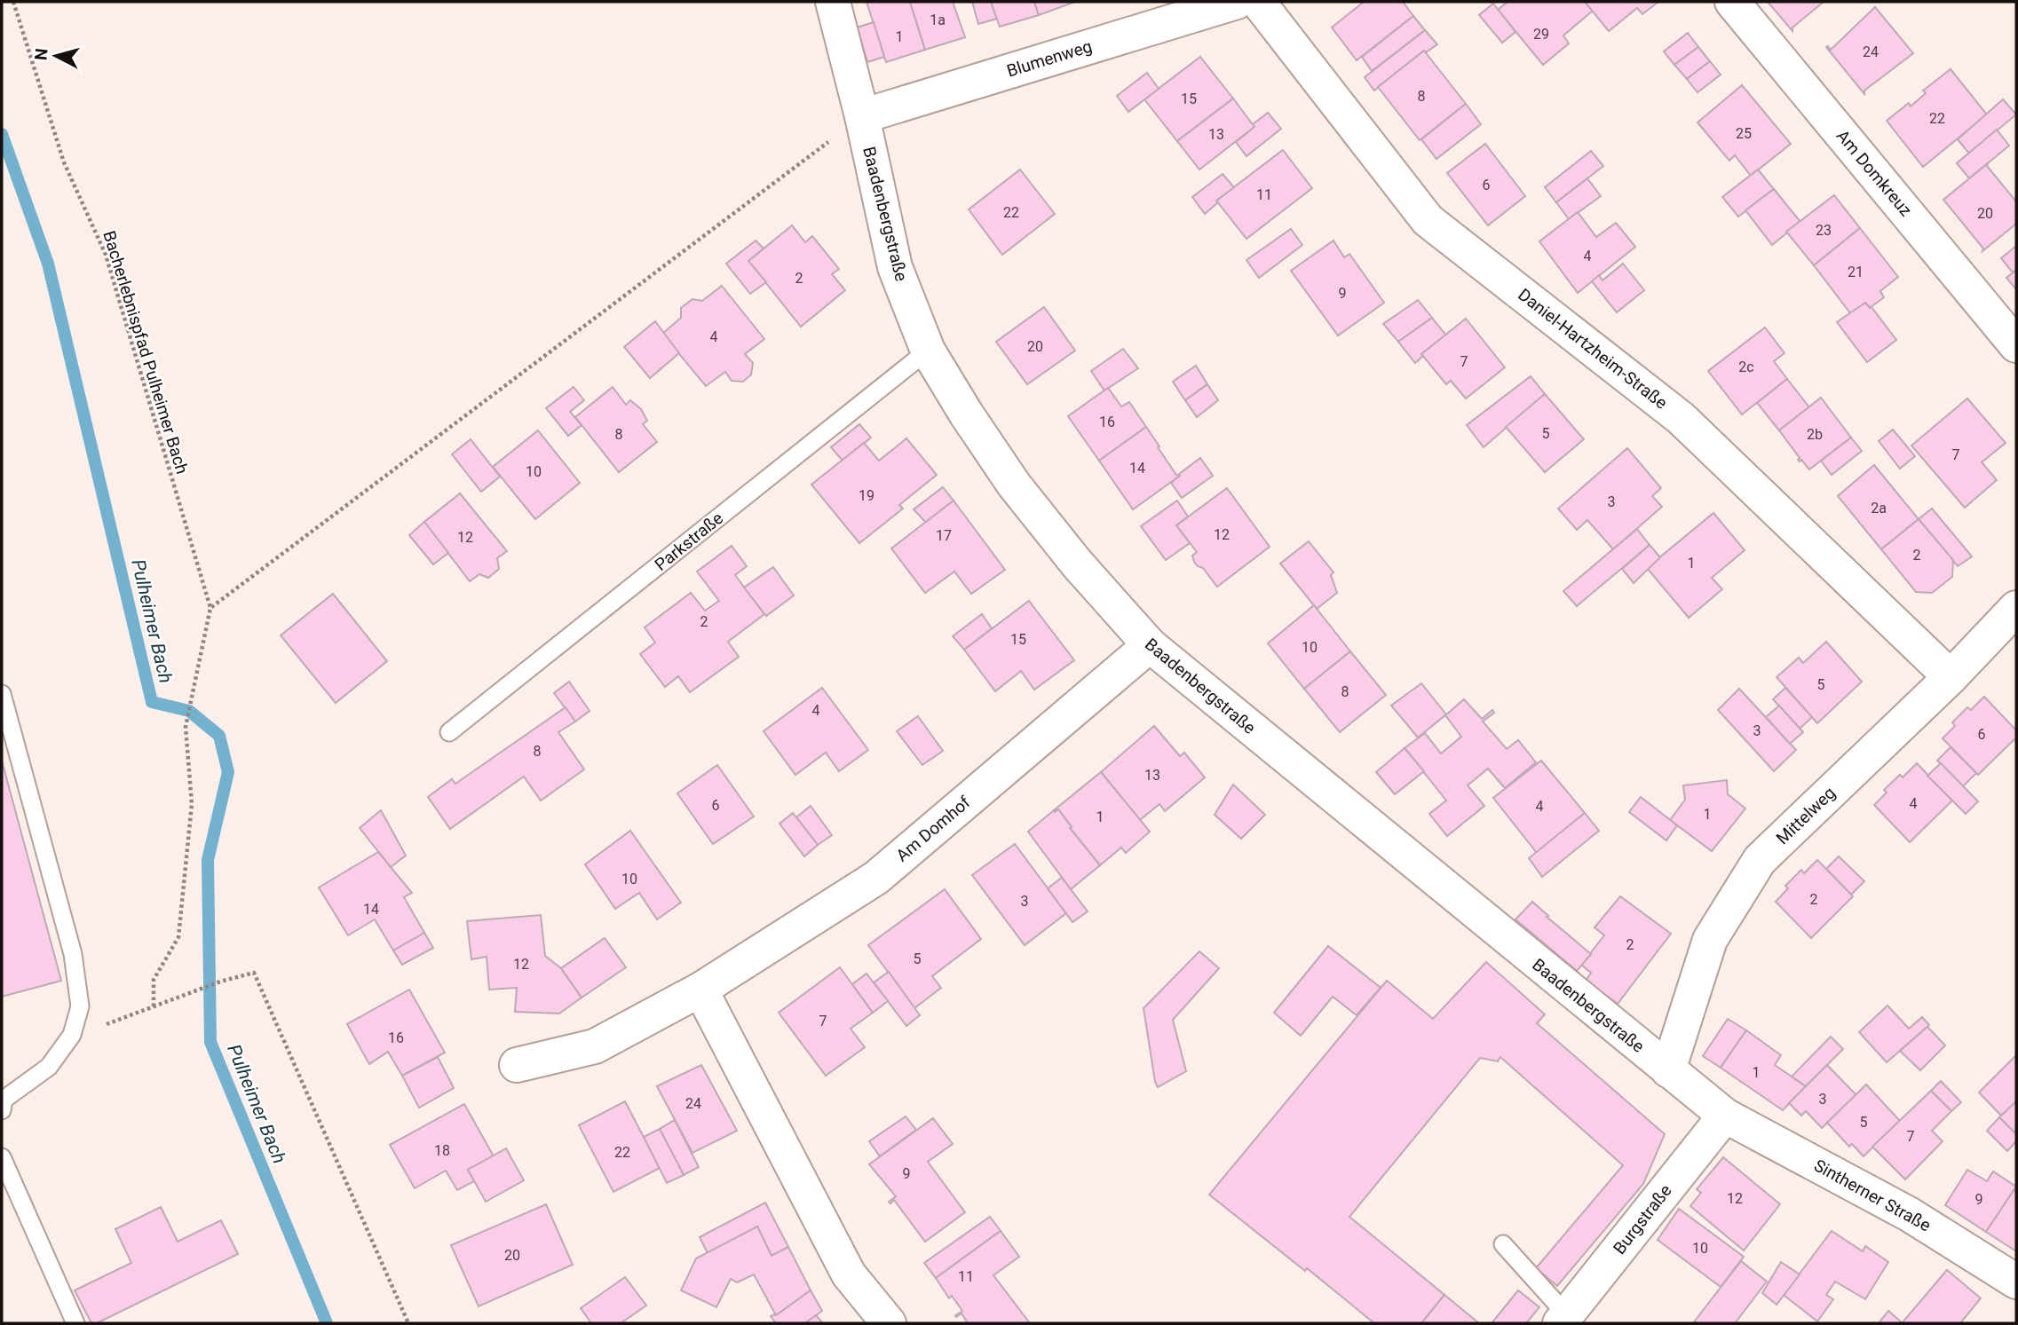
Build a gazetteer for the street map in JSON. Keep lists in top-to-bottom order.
{
  "streets": {
    "street": [
      "Blumenweg",
      "Am Domkreuz",
      "Baadenbergstraße",
      "Daniel-Hartzheim-Straße",
      "Mittelweg",
      "Am Domhof",
      "Sintherner Straße",
      "Burgstraße"
    ],
    "lane": ["Parkstraße"],
    "path": ["Bacherlebnispfad Pulheimer Bach"]
  },
  "crossings": [
    ["Blumenweg", "Baadenbergstraße"],
    ["Baadenbergstraße", "Parkstraße"],
    ["Baadenbergstraße", "Mittelweg"],
    ["Baadenbergstraße", "Am Domhof"],
    ["Baadenbergstraße", "Sintherner Straße"],
    ["Baadenbergstraße", "Burgstraße"],
    ["Daniel-Hartzheim-Straße", "Mittelweg"],
    ["Sintherner Straße", "Burgstraße"]
  ],
  "water": ["Pulheimer Bach"],
  "house_numbers": [
    "1a",
    "29",
    "1",
    "24",
    "8",
    "15",
    "22",
    "25",
    "13",
    "6",
    "11",
    "22",
    "20",
    "23",
    "4",
    "21",
    "2",
    "9",
    "4",
    "20",
    "7",
    "2c",
    "16",
    "5",
    "8",
    "2b",
    "7",
    "14",
    "10",
    "19",
    "3",
    "2a",
    "12",
    "17",
    "12",
    "2",
    "1",
    "2",
    "15",
    "10",
    "5",
    "8",
    "4",
    "3",
    "6",
    "8",
    "13",
    "4",
    "6",
    "4",
    "1",
    "1",
    "10",
    "2",
    "3",
    "14",
    "2",
    "5",
    "12",
    "7",
    "16",
    "1",
    "3",
    "24",
    "5",
    "7",
    "18",
    "22",
    "9",
    "12",
    "9",
    "10",
    "20",
    "11"
  ],
  "north": "left"
}
